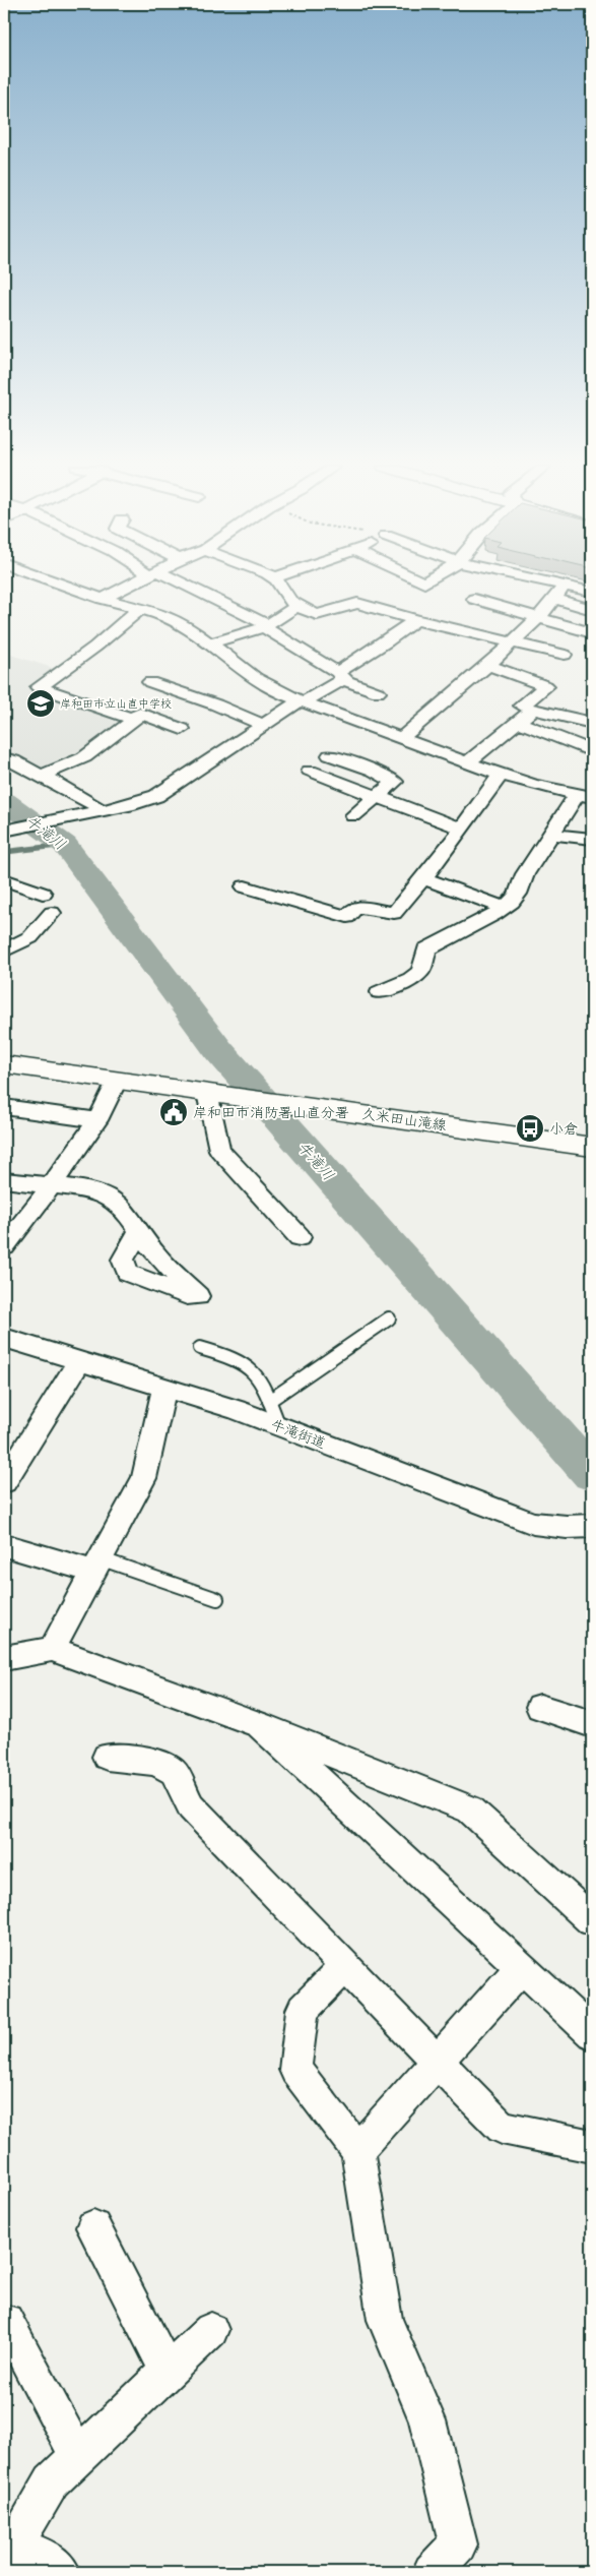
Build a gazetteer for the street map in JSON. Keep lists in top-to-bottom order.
{
  "streets": {
    "main road": ["久米田山滝線"],
    "street": ["牛滝街道"]
  },
  "water": ["牛滝川"],
  "places": {
    "school or university": ["岸和田市立山直中学校"],
    "public building": ["岸和田市消防署山直分署"],
    "bus stop": ["小倉"]
  }
}
